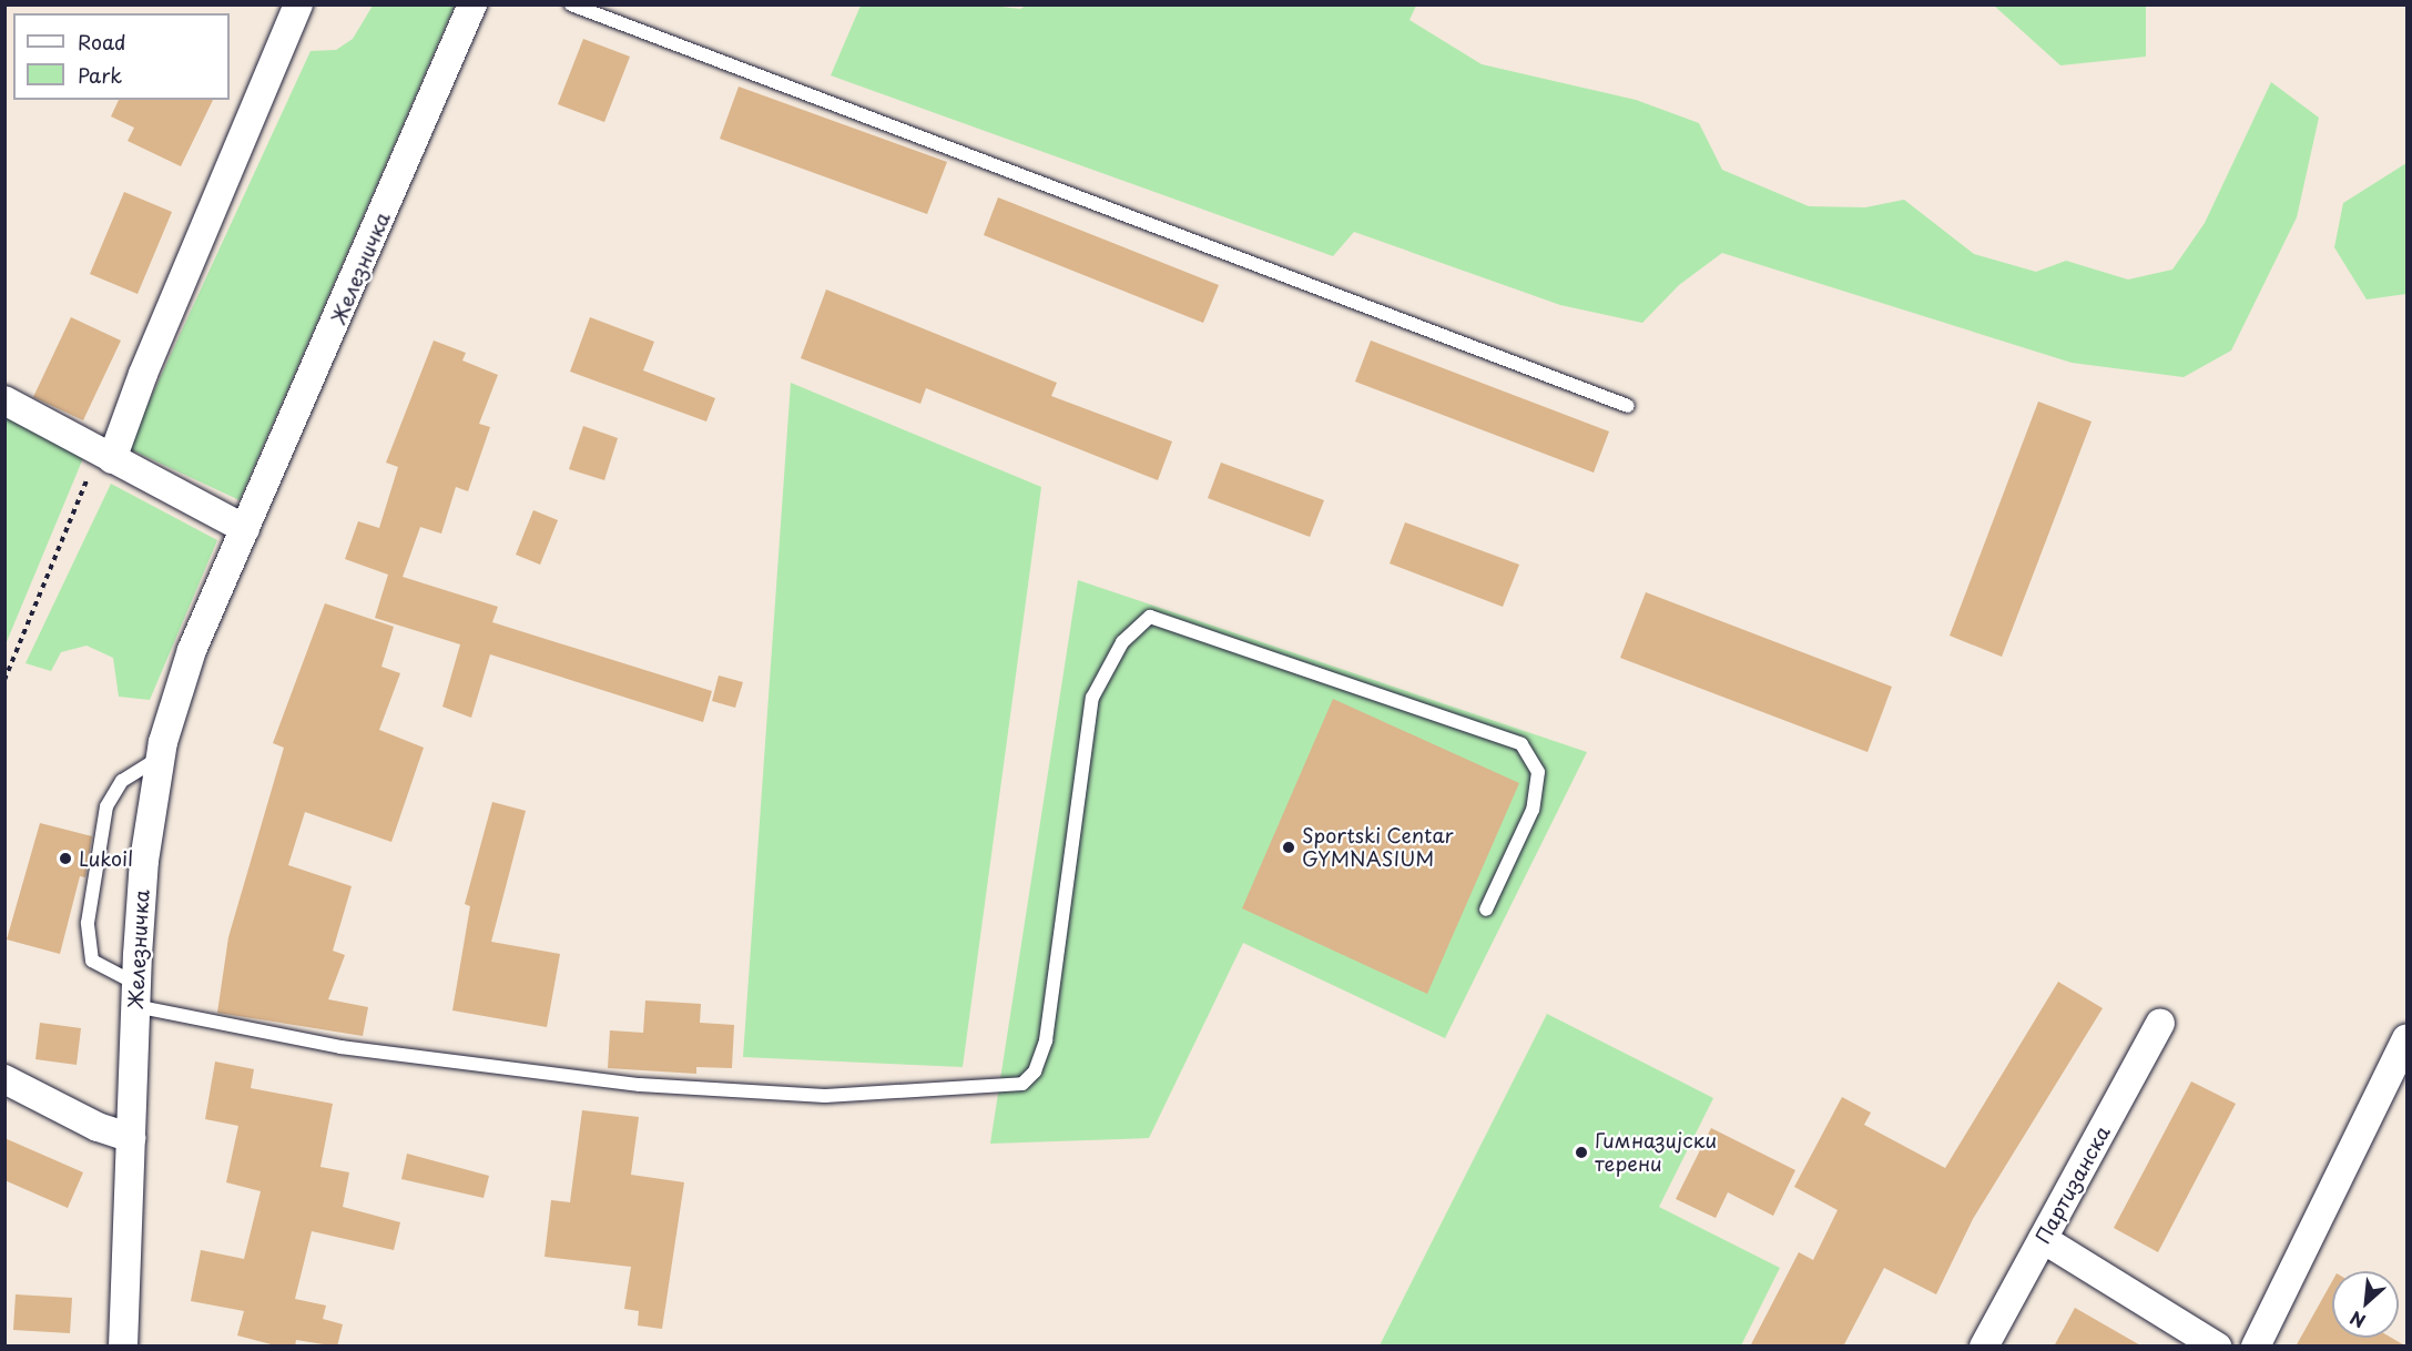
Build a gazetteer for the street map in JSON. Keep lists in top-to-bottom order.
{
  "streets": {
    "street": ["Железничка", "Партизанска"]
  },
  "places": ["Sportski Centar GYMNASIUM", "Lukoil", "Гимназијски терени"],
  "legend": ["Road", "Park"],
  "north": "bottom left"
}
